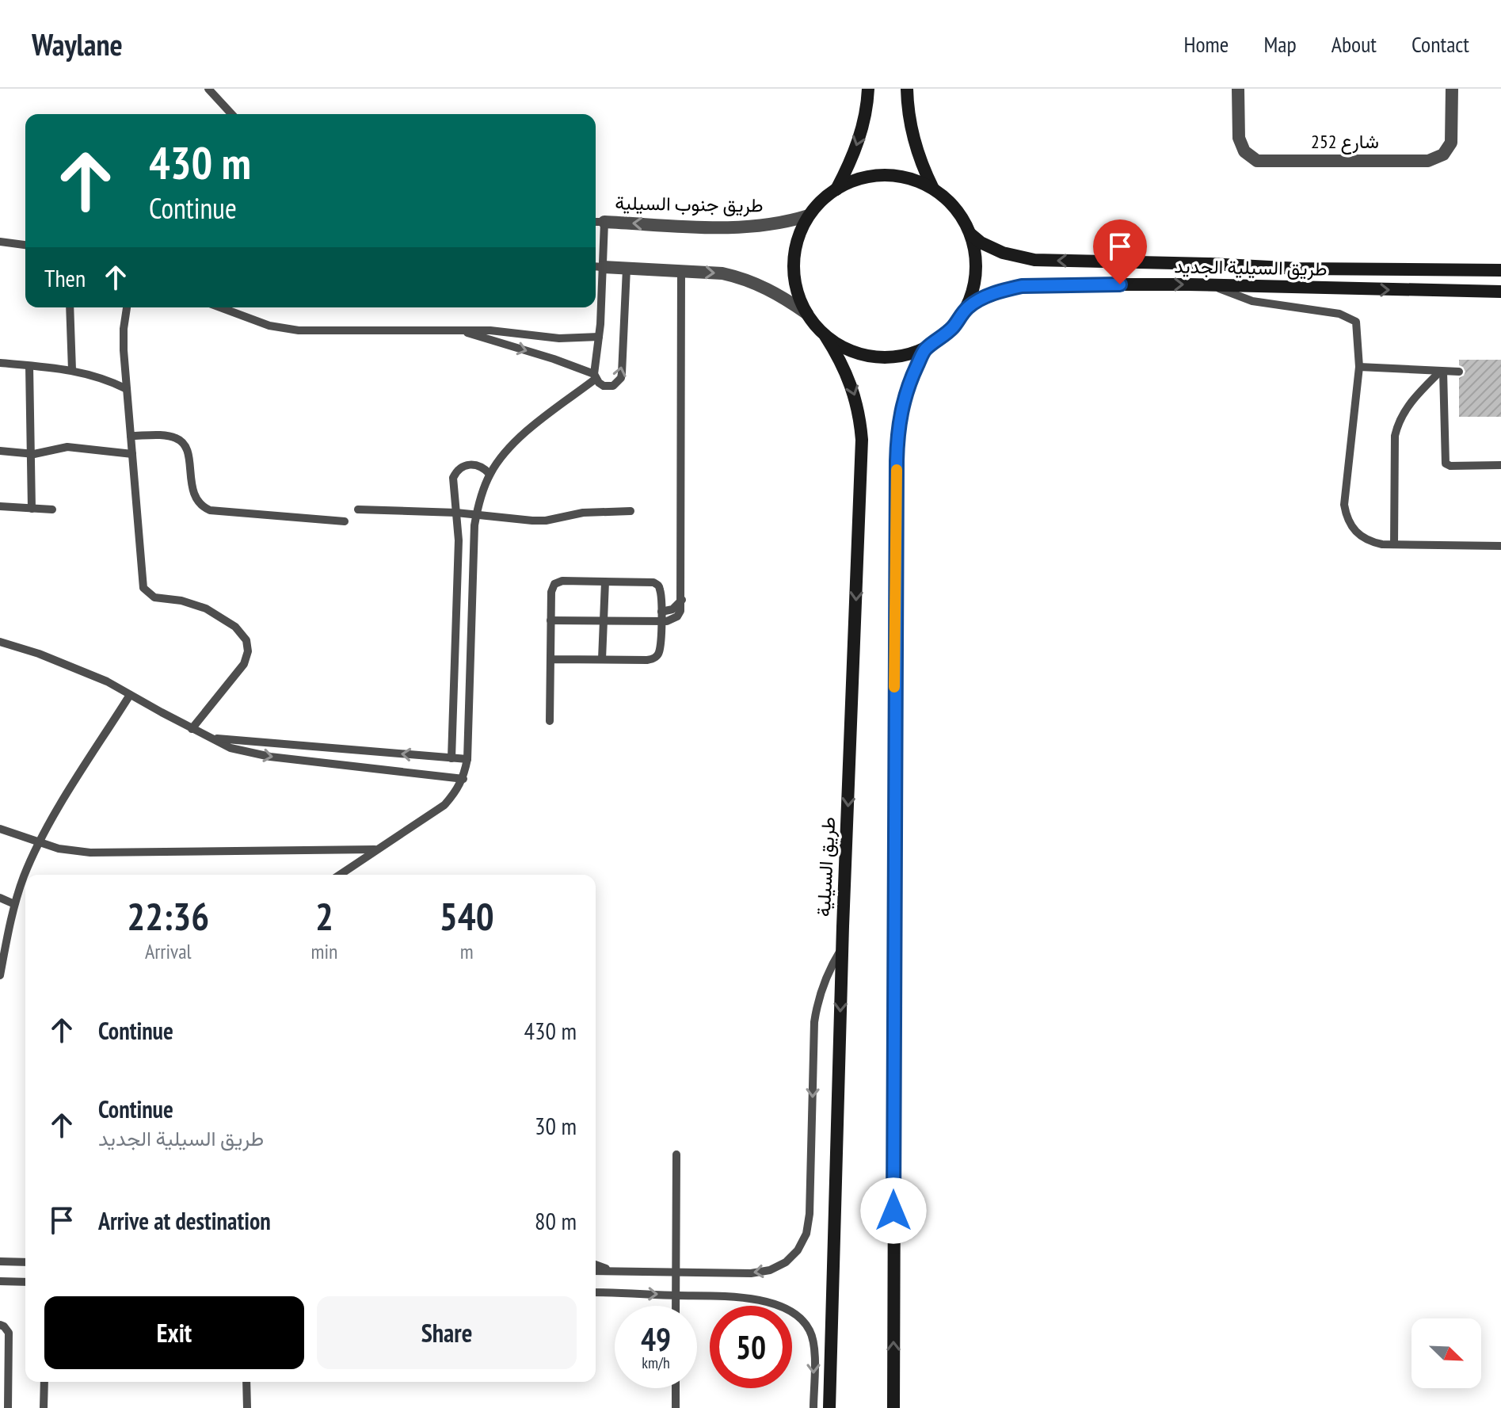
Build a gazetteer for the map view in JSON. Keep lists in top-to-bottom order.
{
  "streets": {
    "main road": ["طريق السيلية الجديد", "طريق السيلية"],
    "street": ["شارع 252", "طريق جنوب السيلية"]
  },
  "crossings": [
    ["طريق جنوب السيلية", "طريق السيلية الجديد"],
    ["طريق جنوب السيلية", "طريق السيلية"],
    ["طريق السيلية الجديد", "طريق السيلية"]
  ],
  "north": "bottom right",
  "page": {
    "header": "Waylane",
    "nav": [
      "Home",
      "Map",
      "About",
      "Contact"
    ],
    "turn": ["430 m", "Continue"],
    "then": "Then",
    "eta": [
      "22:36",
      "Arrival",
      "2",
      "min",
      "540",
      "m"
    ],
    "list": [
      {
        "name": "Continue",
        "value": "430 m"
      },
      {
        "name": "Continue",
        "note": "طريق السيلية الجديد",
        "value": "30 m"
      },
      {
        "name": "Arrive at destination",
        "value": "80 m"
      }
    ],
    "buttons": ["Exit", "Share"],
    "speed": "49 km/h",
    "limit": "50"
  }
}
